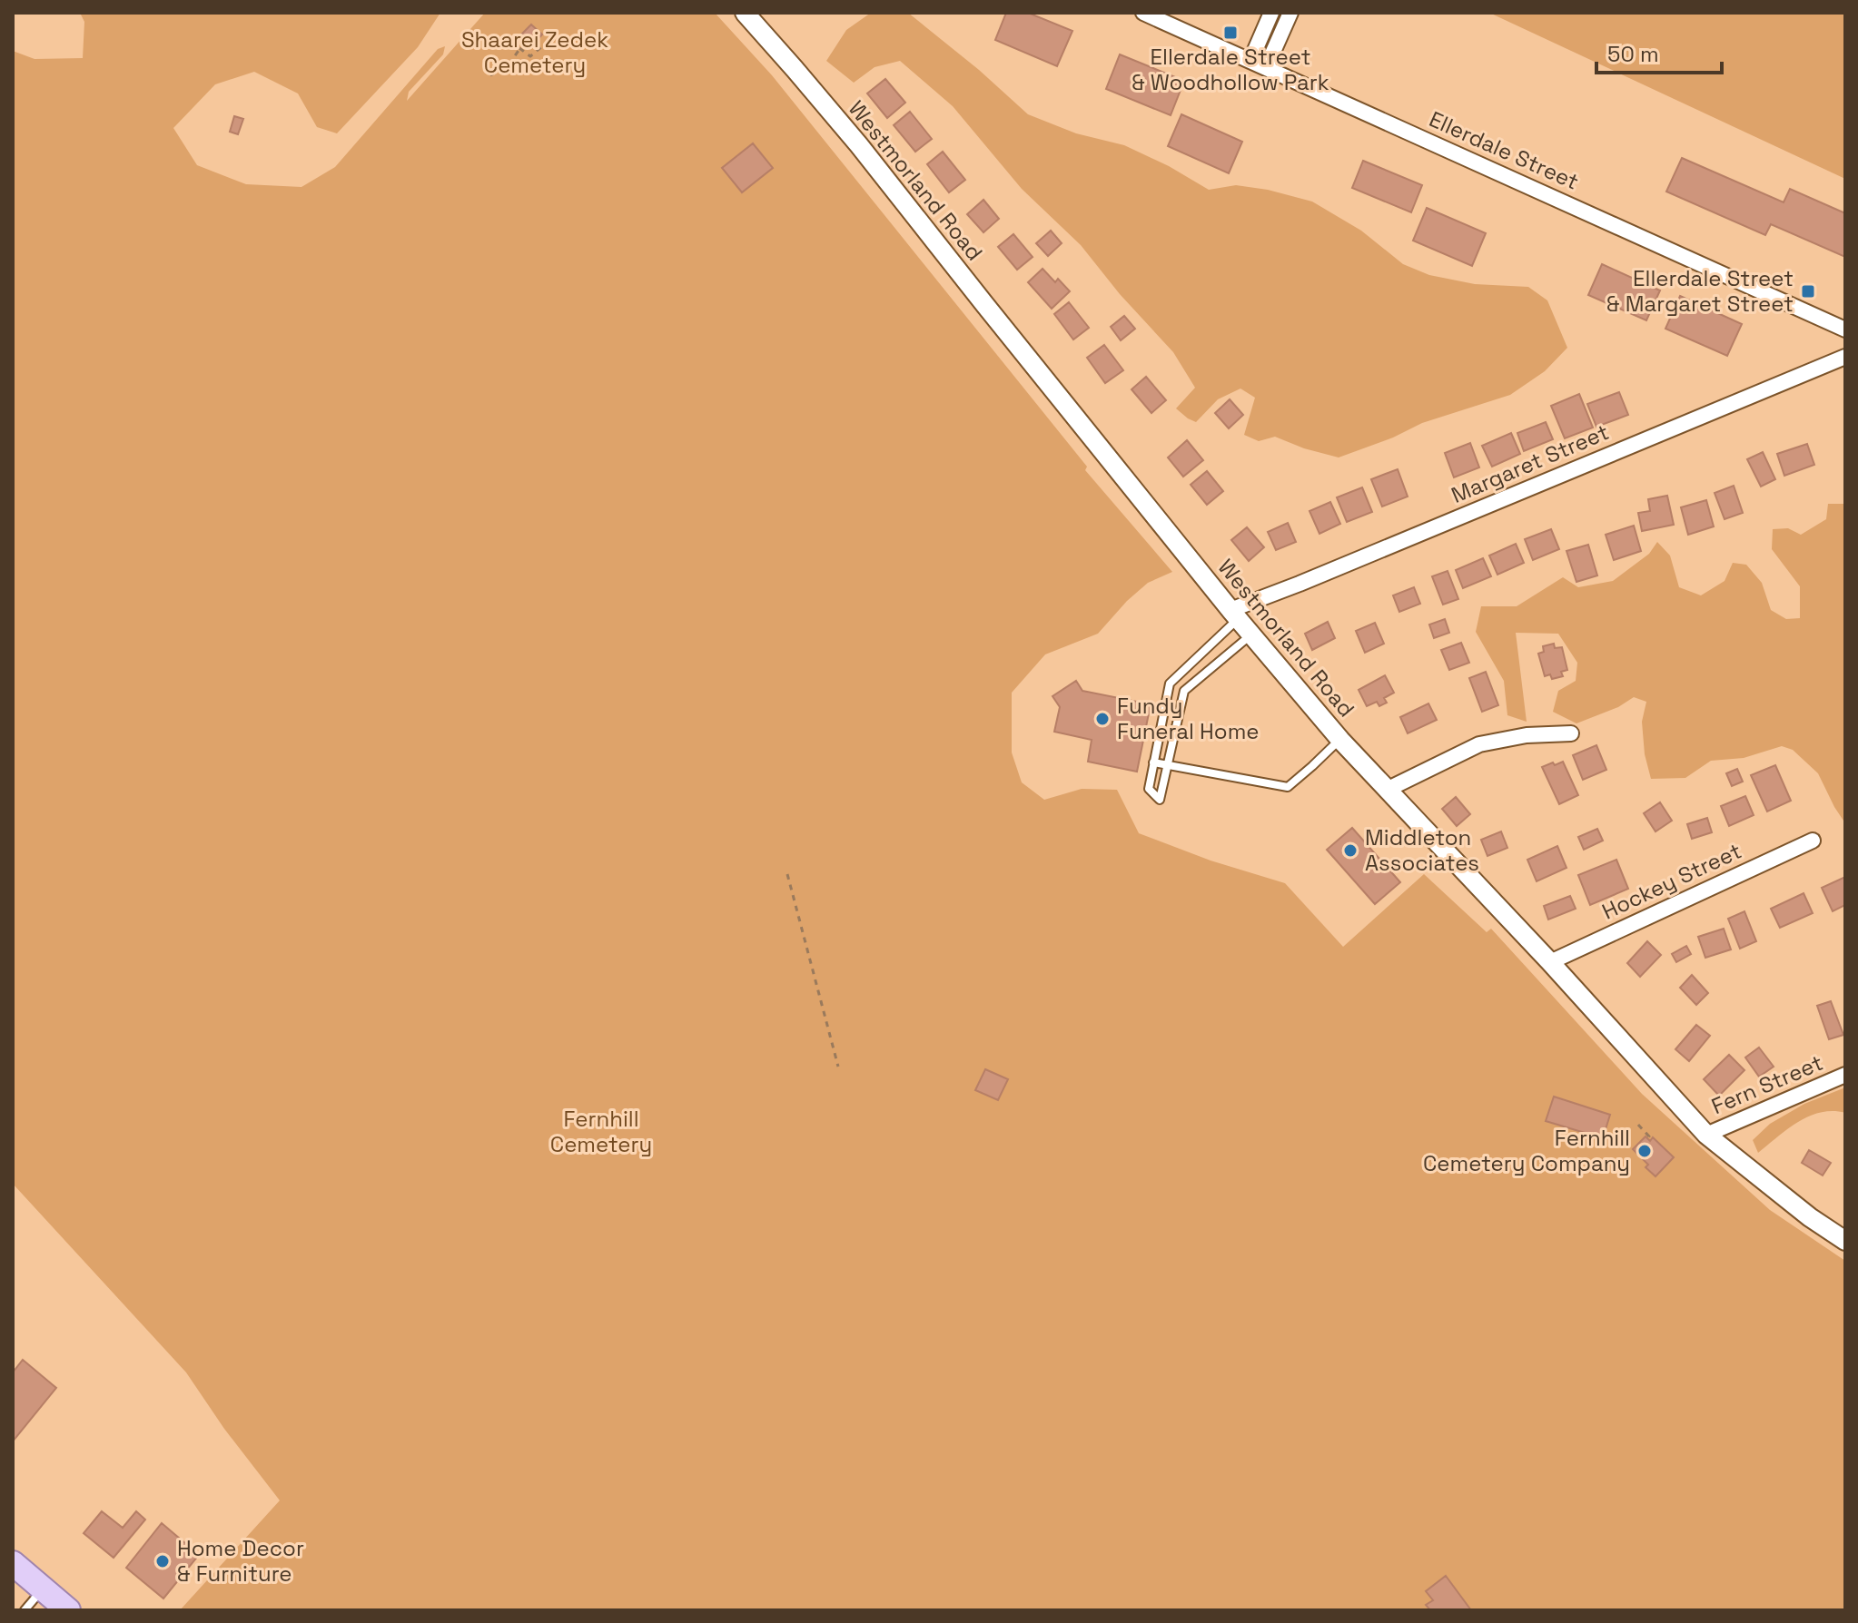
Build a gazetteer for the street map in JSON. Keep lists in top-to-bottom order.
{
  "streets": {
    "street": [
      "Ellerdale Street",
      "Westmorland Road",
      "Margaret Street",
      "Hockey Street",
      "Fern Street"
    ]
  },
  "crossings": [
    ["Westmorland Road", "Margaret Street"],
    ["Westmorland Road", "Hockey Street"],
    ["Westmorland Road", "Fern Street"]
  ],
  "parks": ["Shaarei Zedek Cemetery", "Fernhill Cemetery"],
  "places": {
    "transit": ["Ellerdale Street & Woodhollow Park", "Ellerdale Street & Margaret Street"],
    "other": [
      "Fundy Funeral Home",
      "Middleton Associates",
      "Fernhill Cemetery Company",
      "Home Decor & Furniture"
    ]
  },
  "scale_bar": "50 m"
}
